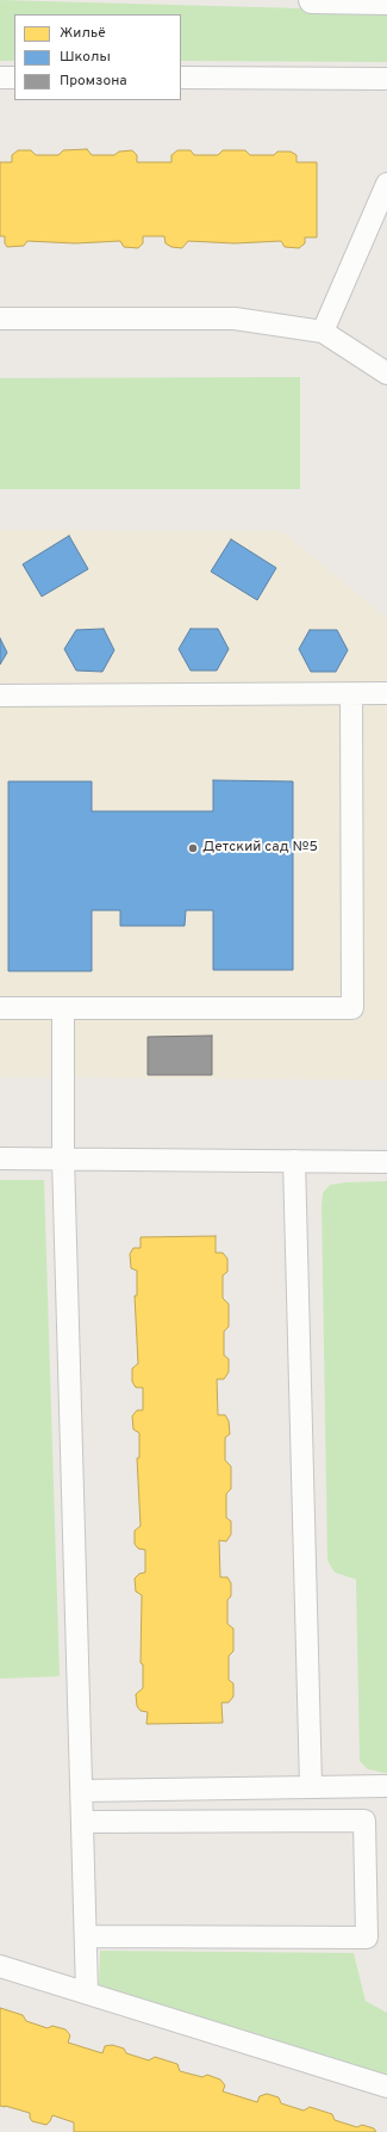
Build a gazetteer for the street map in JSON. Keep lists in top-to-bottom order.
{
  "places": ["Детский сад №5"],
  "legend": ["Жильё", "Школы", "Промзона"]
}
